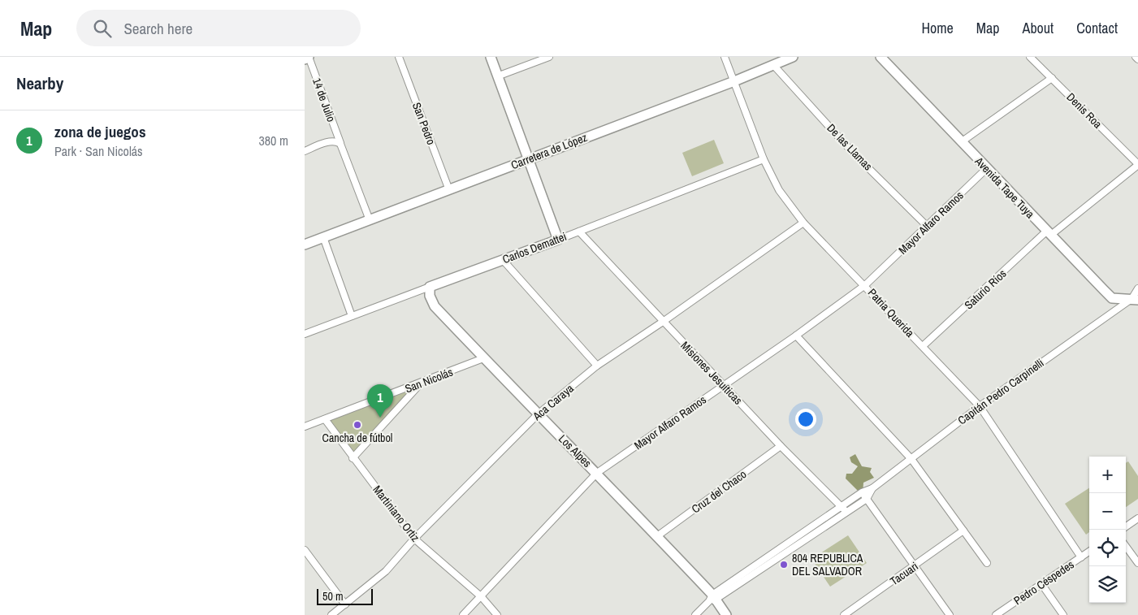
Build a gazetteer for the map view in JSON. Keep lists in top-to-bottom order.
{
  "streets": {
    "street": [
      "14 de Julio",
      "Denis Roa",
      "San Pedro",
      "De las Llamas",
      "Carretera de López",
      "Avenida Tape Tuya",
      "Mayor Alfaro Ramos",
      "Carlos Demattei",
      "Saturio Ríos",
      "Patria Querida",
      "Misiones Jesuíticas",
      "San Nicolás",
      "Capitán Pedro Carpinelli",
      "Aca Caraya",
      "Los Alpes",
      "Cruz del Chaco",
      "Martiniano Ortiz",
      "Tacuari",
      "Pedro Céspedes"
    ]
  },
  "crossings": [
    ["14 de Julio", "Carretera de López"],
    ["Denis Roa", "Saturio Ríos"],
    ["San Pedro", "Carretera de López"],
    ["De las Llamas", "Carretera de López"],
    ["De las Llamas", "Mayor Alfaro Ramos"],
    ["Carretera de López", "Patria Querida"],
    ["Avenida Tape Tuya", "Mayor Alfaro Ramos"],
    ["Avenida Tape Tuya", "Saturio Ríos"],
    ["Avenida Tape Tuya", "Capitán Pedro Carpinelli"],
    ["Mayor Alfaro Ramos", "Patria Querida"],
    ["Mayor Alfaro Ramos", "Misiones Jesuíticas"],
    ["Mayor Alfaro Ramos", "Los Alpes"],
    ["Mayor Alfaro Ramos", "Martiniano Ortiz"],
    ["Carlos Demattei", "Patria Querida"],
    ["Carlos Demattei", "Misiones Jesuíticas"],
    ["Carlos Demattei", "Los Alpes"],
    ["Saturio Ríos", "Patria Querida"],
    ["Patria Querida", "Capitán Pedro Carpinelli"],
    ["Patria Querida", "Aca Caraya"],
    ["Patria Querida", "Pedro Céspedes"],
    ["Misiones Jesuíticas", "Capitán Pedro Carpinelli"],
    ["Misiones Jesuíticas", "Aca Caraya"],
    ["Misiones Jesuíticas", "Cruz del Chaco"],
    ["San Nicolás", "Los Alpes"],
    ["San Nicolás", "Martiniano Ortiz"],
    ["Capitán Pedro Carpinelli", "Los Alpes"],
    ["Aca Caraya", "Los Alpes"],
    ["Aca Caraya", "Martiniano Ortiz"],
    ["Los Alpes", "Cruz del Chaco"]
  ],
  "places": ["Cancha de fútbol", "804 REPUBLICA DEL SALVADOR"],
  "scale_bar": "50 m",
  "page": {
    "header": "Map",
    "search": "Search here",
    "nav": [
      "Home",
      "Map",
      "About",
      "Contact"
    ],
    "heading": "Nearby",
    "list": [
      {
        "mark": "1",
        "name": "zona de juegos",
        "note": "Park · San Nicolás",
        "value": "380 m"
      }
    ],
    "pins": "1",
    "map_buttons": ["+", "−"],
    "scale": "50 m"
  }
}
